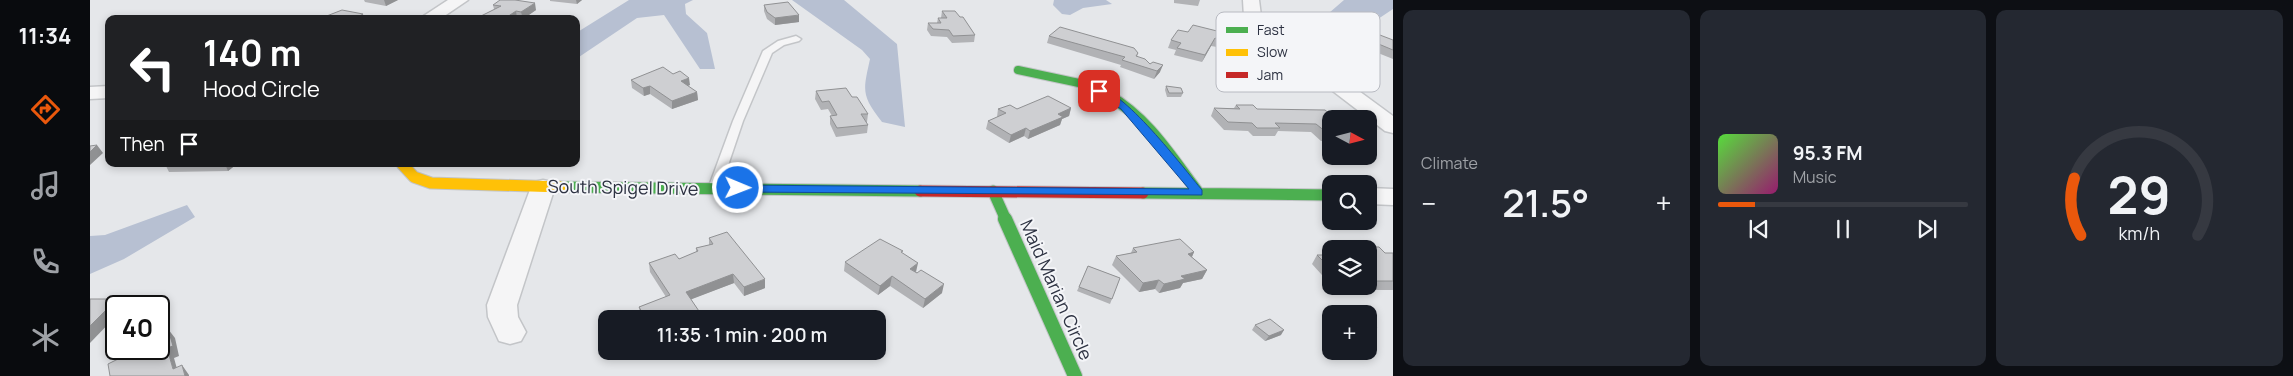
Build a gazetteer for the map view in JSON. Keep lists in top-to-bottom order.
{
  "streets": {
    "street": ["South Spigel Drive", "Maid Marian Circle"]
  },
  "crossings": [
    ["South Spigel Drive", "Maid Marian Circle"]
  ],
  "legend": ["Fast", "Slow", "Jam"],
  "north": "right",
  "page": {
    "tabs": "11:34",
    "tile": "Climate",
    "turn": ["140 m", "Hood Circle"],
    "map_buttons": "+",
    "then": "Then",
    "song": ["95.3 FM", "Music"],
    "heat": ["−", "21.5°", "+"],
    "limit": "40",
    "trip": "11:35 · 1 min · 200 m",
    "gauge": ["29", "km/h"]
  }
}
